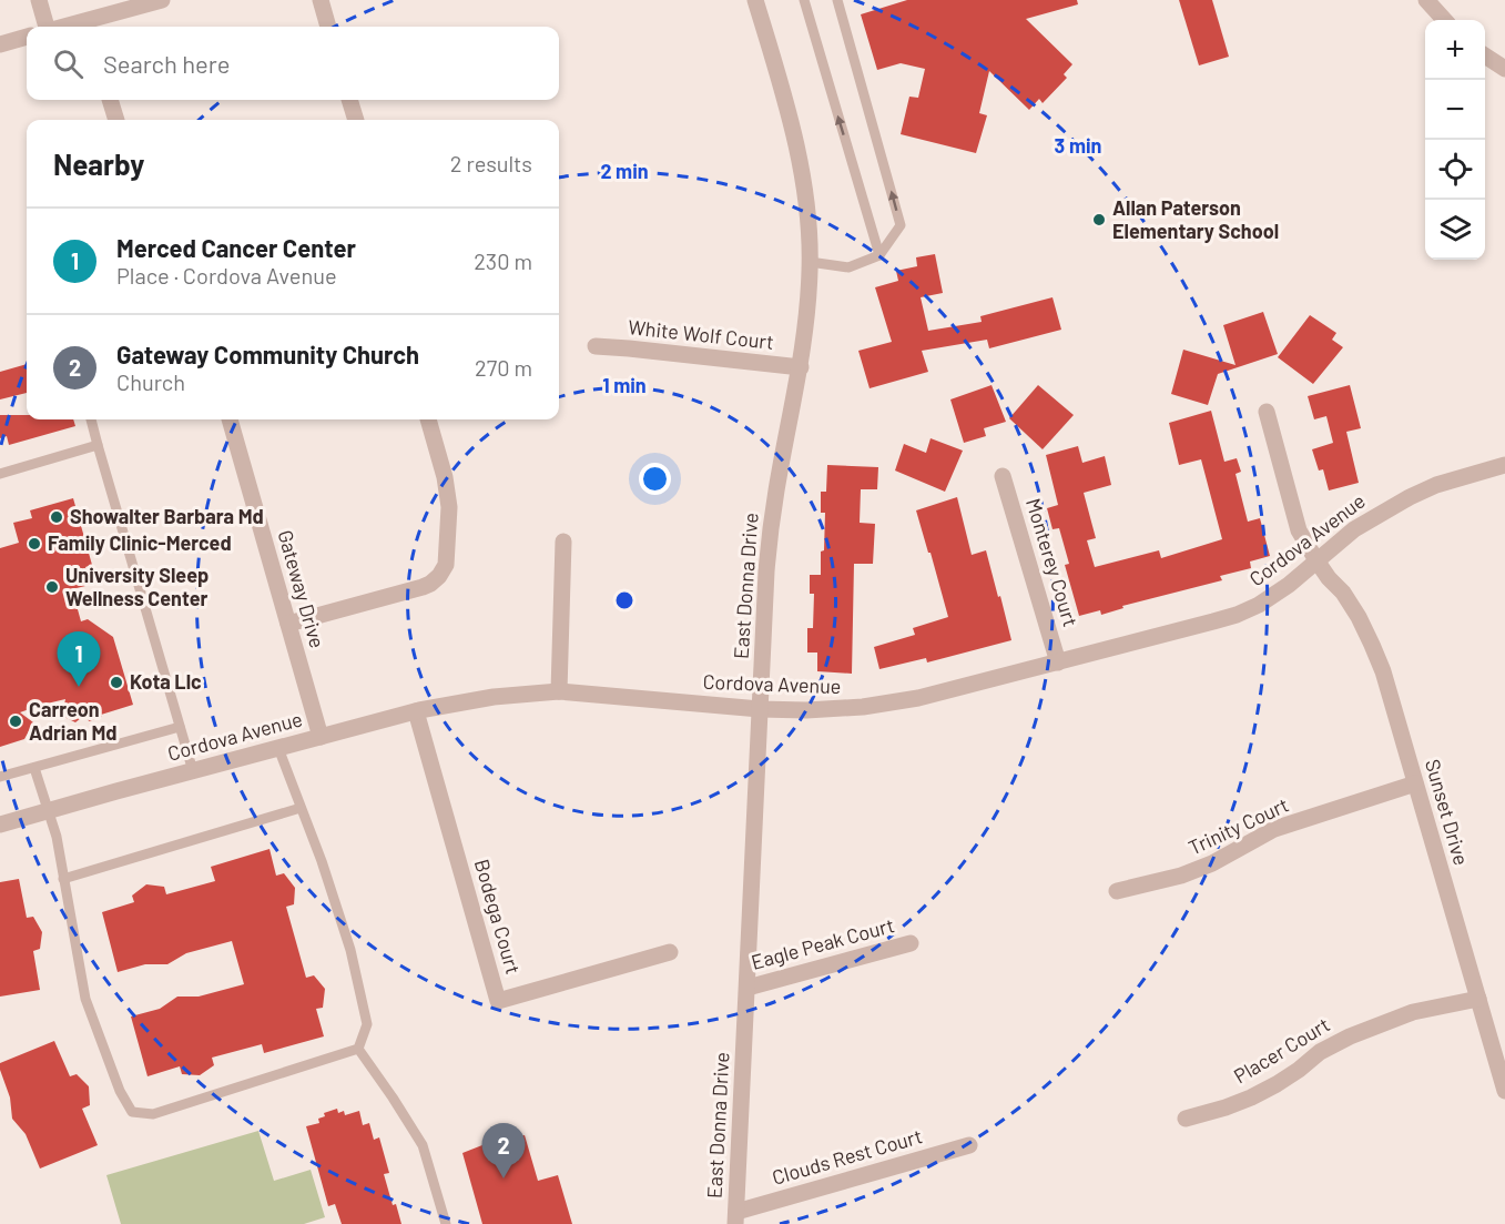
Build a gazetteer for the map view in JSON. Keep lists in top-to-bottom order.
{
  "streets": {
    "street": [
      "White Wolf Court",
      "Cordova Avenue",
      "Monterey Court",
      "East Donna Drive",
      "Gateway Drive",
      "Sunset Drive",
      "Trinity Court",
      "Bodega Court",
      "Eagle Peak Court",
      "Placer Court",
      "Clouds Rest Court"
    ]
  },
  "crossings": [
    ["White Wolf Court", "East Donna Drive"],
    ["Cordova Avenue", "Monterey Court"],
    ["Cordova Avenue", "East Donna Drive"],
    ["Cordova Avenue", "Gateway Drive"],
    ["Cordova Avenue", "Sunset Drive"],
    ["Cordova Avenue", "Bodega Court"],
    ["East Donna Drive", "Eagle Peak Court"],
    ["East Donna Drive", "Clouds Rest Court"],
    ["Sunset Drive", "Trinity Court"],
    ["Sunset Drive", "Placer Court"]
  ],
  "places": [
    "Allan Paterson Elementary School",
    "Showalter Barbara Md",
    "Family Clinic-Merced",
    "University Sleep Wellness Center",
    "Kota Llc",
    "Carreon Adrian Md"
  ],
  "page": {
    "map_buttons": ["+", "−"],
    "search": "Search here",
    "heading": ["Nearby", "2 results"],
    "list": [
      {
        "mark": "1",
        "name": "Merced Cancer Center",
        "note": "Place · Cordova Avenue",
        "value": "230 m"
      },
      {
        "mark": "2",
        "name": "Gateway Community Church",
        "note": "Church",
        "value": "270 m"
      }
    ],
    "pins": ["1", "2"]
  },
  "rings": ["3 min", "2 min", "1 min"]
}
